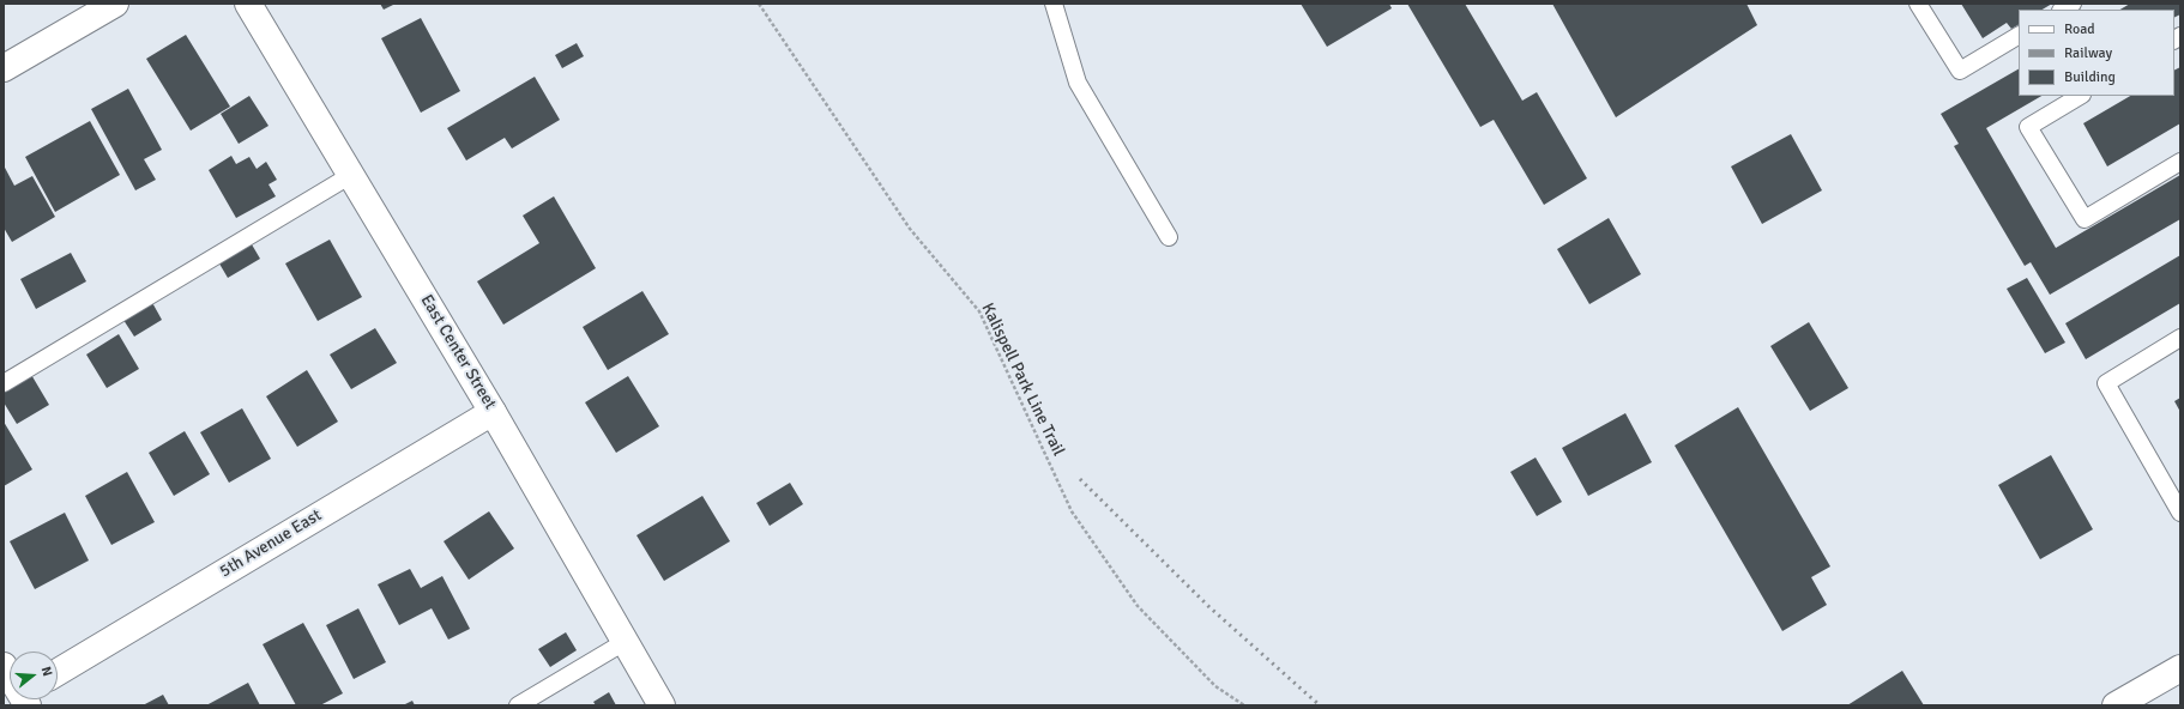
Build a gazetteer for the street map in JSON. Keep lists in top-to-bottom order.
{
  "streets": {
    "street": ["East Center Street", "5th Avenue East"],
    "path": ["Kalispell Park Line Trail"]
  },
  "crossings": [
    ["East Center Street", "5th Avenue East"]
  ],
  "legend": ["Road", "Railway", "Building"],
  "north": "right"
}
